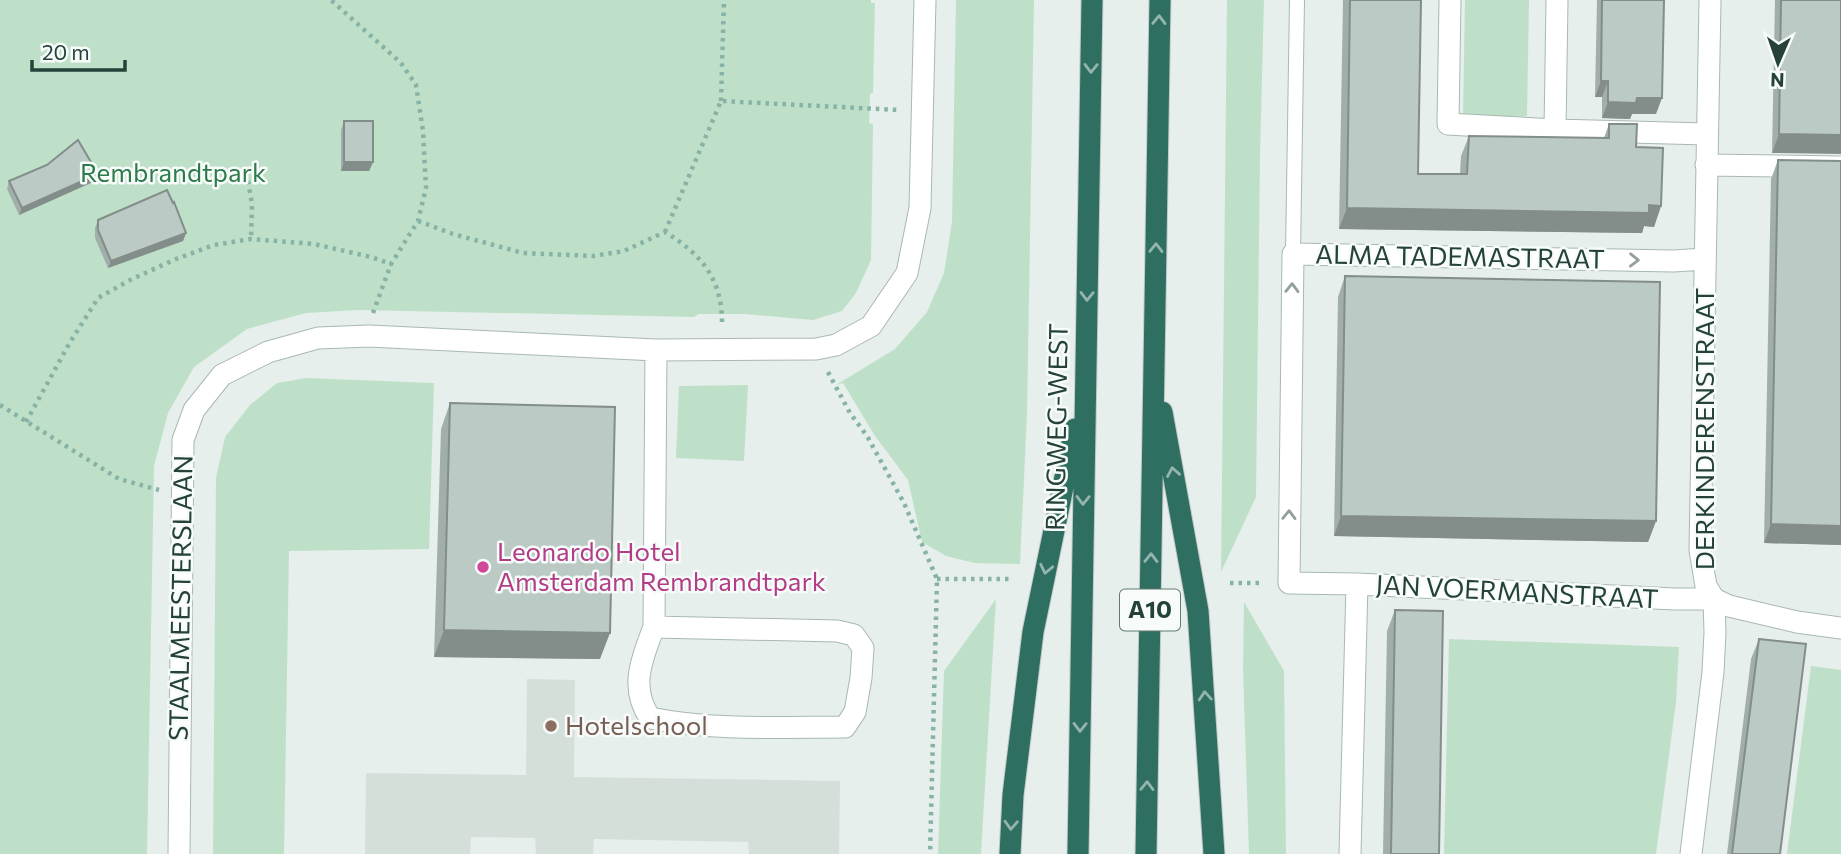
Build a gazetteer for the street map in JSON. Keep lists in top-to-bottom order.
{
  "streets": {
    "highway": ["RINGWEG-WEST", "A10"],
    "street": [
      "ALMA TADEMASTRAAT",
      "DERKINDERENSTRAAT",
      "JAN VOERMANSTRAAT",
      "STAALMEESTERSLAAN"
    ]
  },
  "crossings": [
    ["ALMA TADEMASTRAAT", "DERKINDERENSTRAAT"],
    ["ALMA TADEMASTRAAT", "JAN VOERMANSTRAAT"],
    ["RINGWEG-WEST", "A10"],
    ["DERKINDERENSTRAAT", "JAN VOERMANSTRAAT"]
  ],
  "parks": ["Rembrandtpark"],
  "places": ["Leonardo Hotel Amsterdam Rembrandtpark", "Hotelschool"],
  "scale_bar": "20 m",
  "north": "bottom"
}
